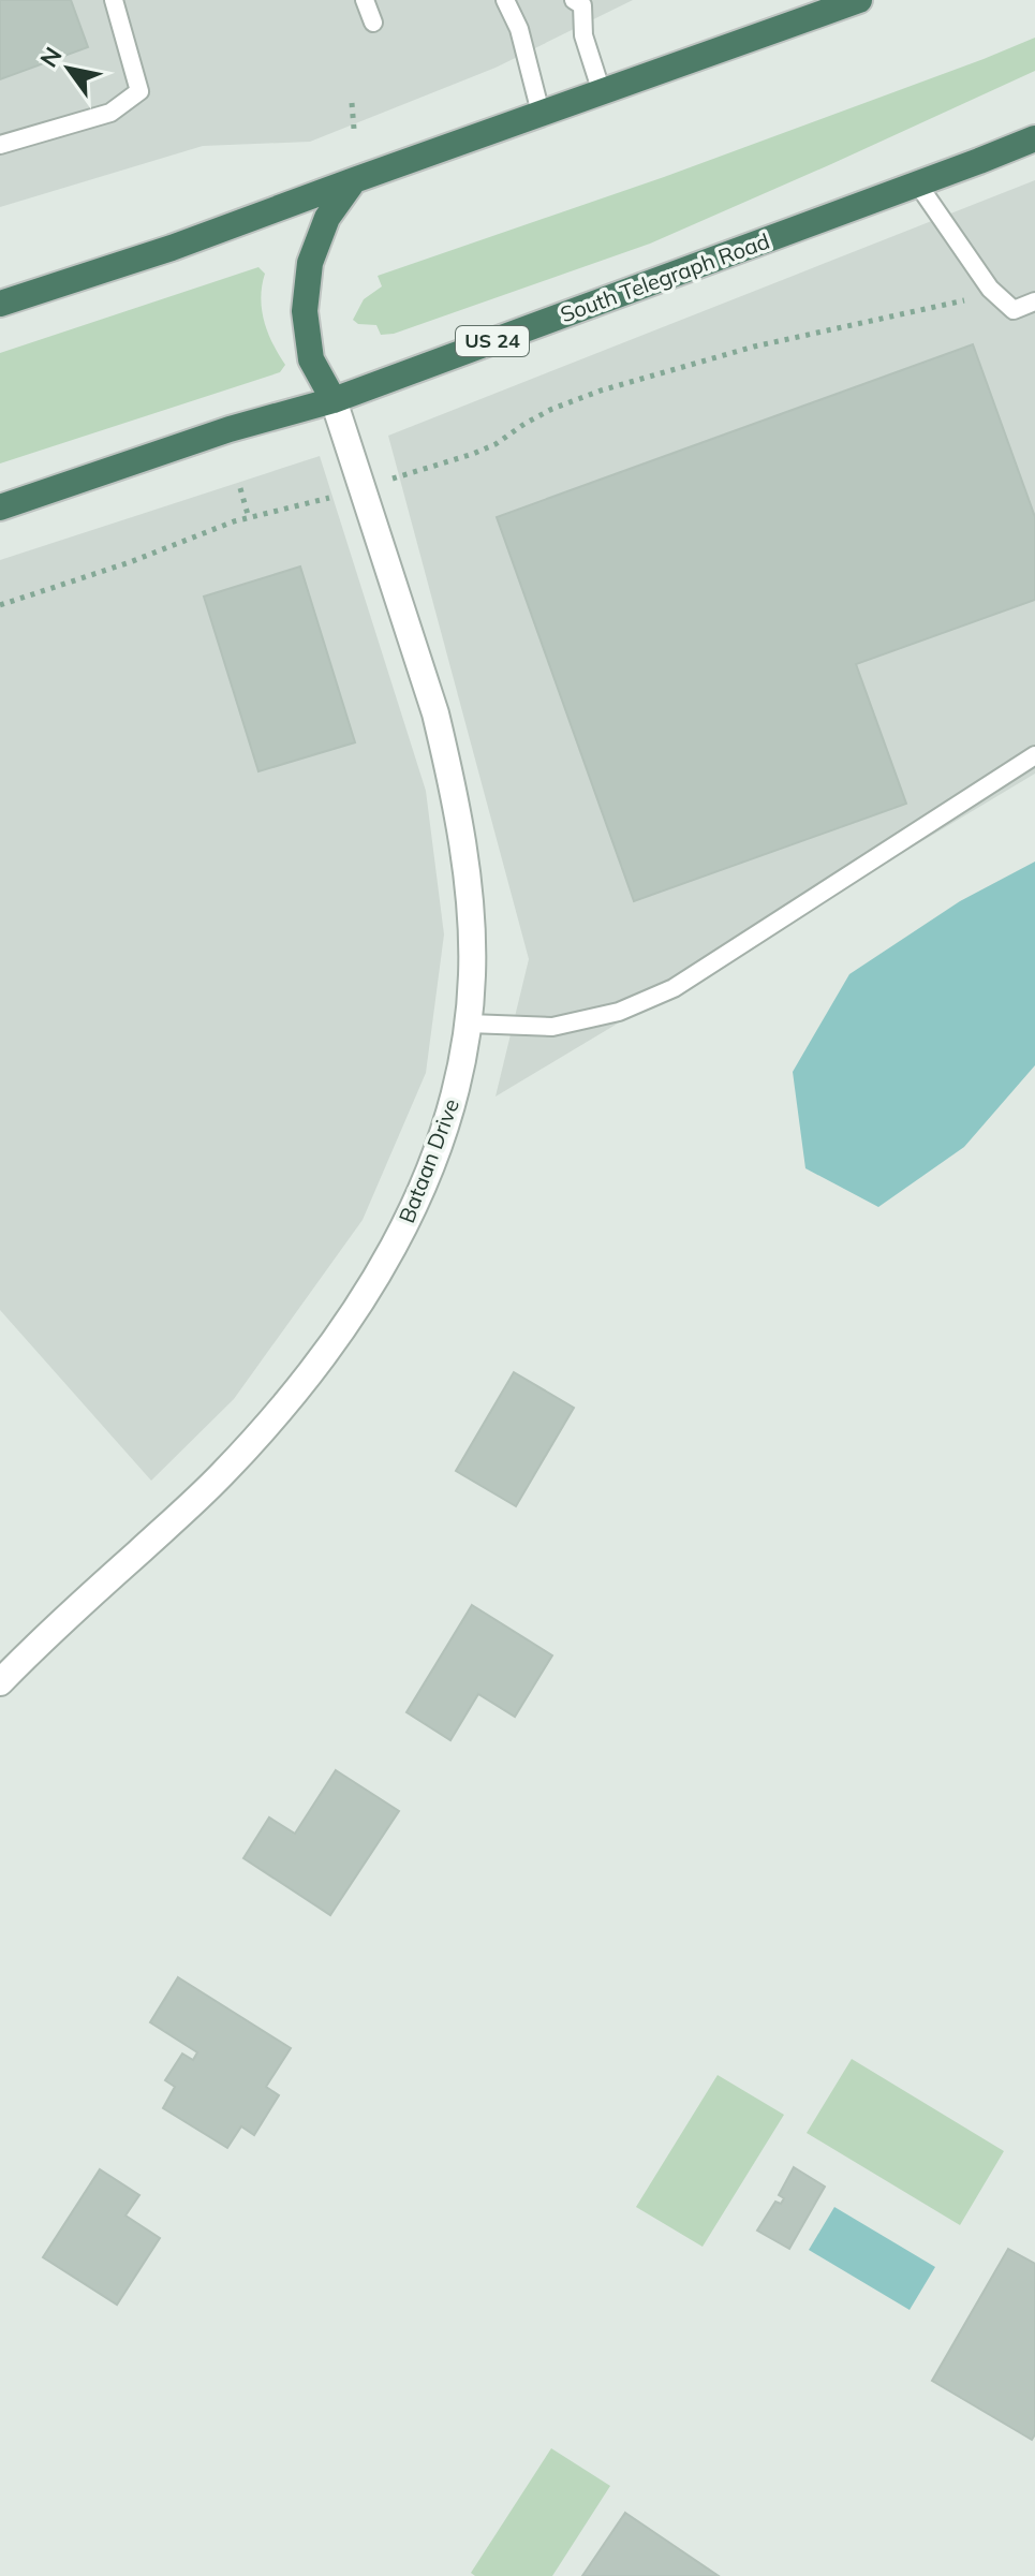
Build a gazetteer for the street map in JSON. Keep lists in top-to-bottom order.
{
  "streets": {
    "highway": ["South Telegraph Road", "US 24"],
    "street": ["Bataan Drive"]
  },
  "crossings": [
    ["South Telegraph Road", "Bataan Drive"]
  ],
  "north": "top left"
}
